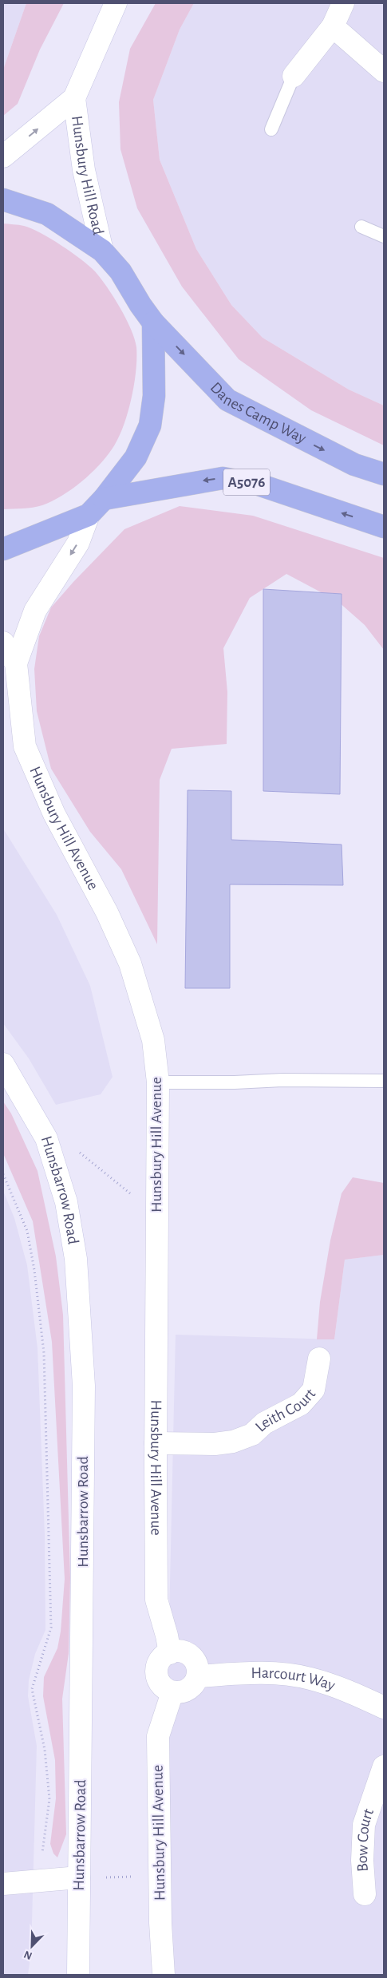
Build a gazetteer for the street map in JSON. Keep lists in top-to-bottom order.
{
  "streets": {
    "highway": ["Danes Camp Way", "A5076"],
    "street": [
      "Hunsbury Hill Road",
      "Hunsbury Hill Avenue",
      "Hunsbarrow Road",
      "Leith Court",
      "Harcourt Way",
      "Bow Court"
    ]
  },
  "crossings": [
    ["Hunsbury Hill Road", "Danes Camp Way"],
    ["Hunsbury Hill Avenue", "Leith Court"],
    ["Hunsbury Hill Avenue", "Harcourt Way"]
  ],
  "one_way": ["Danes Camp Way"],
  "north": "bottom left"
}
